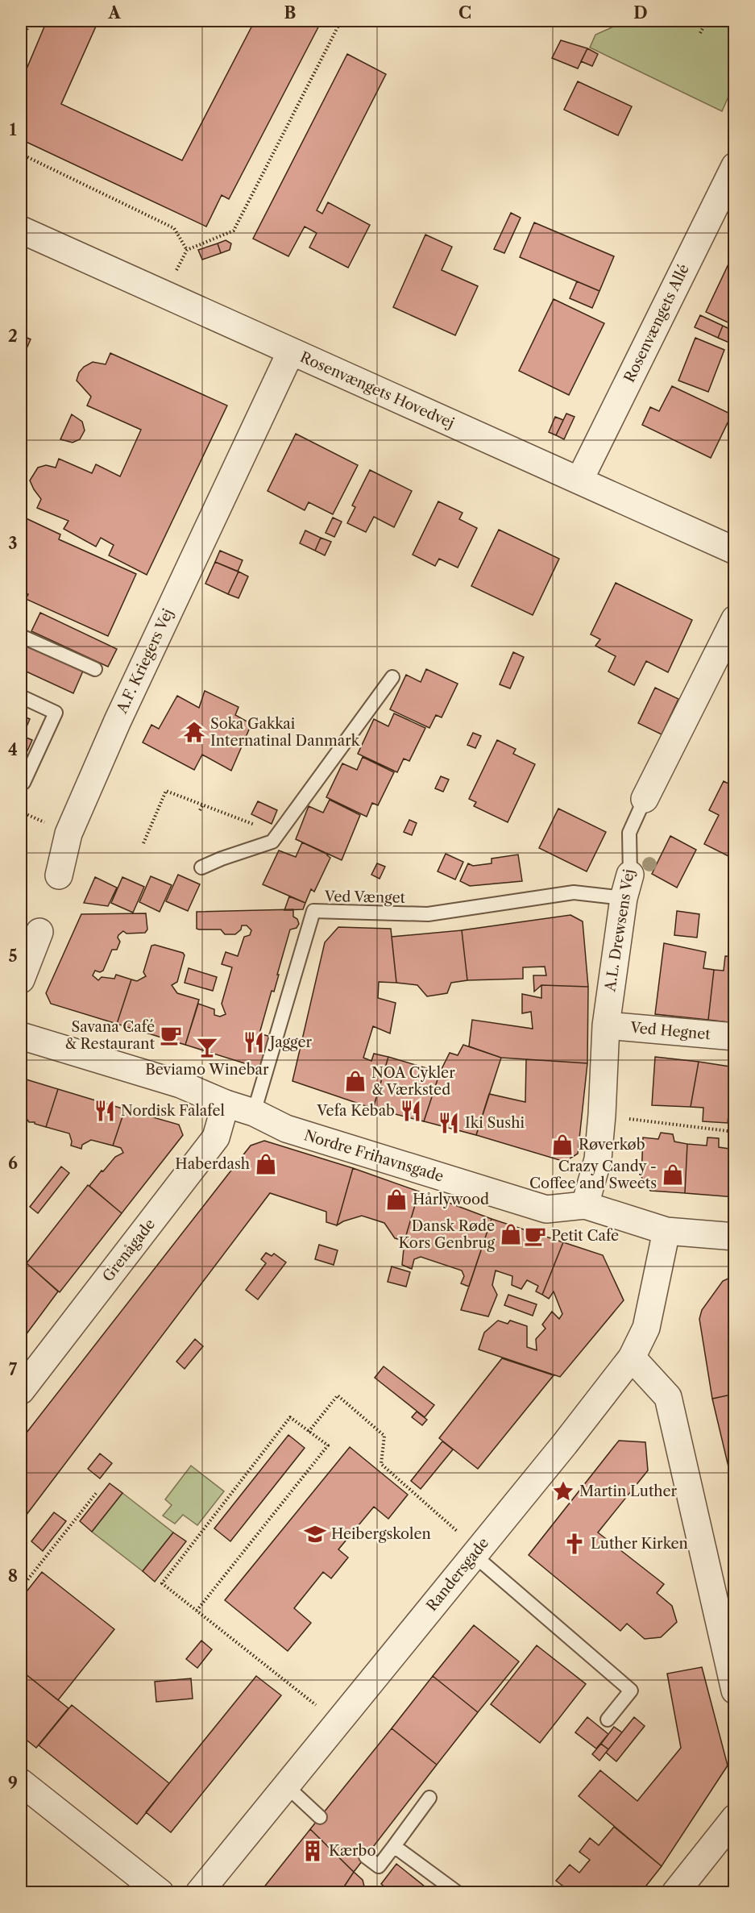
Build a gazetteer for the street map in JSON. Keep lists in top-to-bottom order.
{
  "streets": {
    "street": [
      "Rosenvængets Allé",
      "Rosenvængets Hovedvej",
      "A.F. Kriegers Vej",
      "A.L. Drewsens Vej",
      "Ved Hegnet",
      "Nordre Frihavnsgade",
      "Grenågade",
      "Randersgade"
    ],
    "lane": ["Ved Vænget"]
  },
  "crossings": [
    ["Rosenvængets Allé", "Rosenvængets Hovedvej"],
    ["Rosenvængets Hovedvej", "A.F. Kriegers Vej"],
    ["Ved Vænget", "A.L. Drewsens Vej"],
    ["Ved Vænget", "Nordre Frihavnsgade"],
    ["A.L. Drewsens Vej", "Ved Hegnet"],
    ["A.L. Drewsens Vej", "Nordre Frihavnsgade"],
    ["Nordre Frihavnsgade", "Grenågade"],
    ["Nordre Frihavnsgade", "Randersgade"]
  ],
  "places": {
    "temple": ["Soka Gakkai Internatinal Danmark"],
    "cafe": ["Savana Café & Restaurant", "Petit Cafe"],
    "restaurant": [
      "Jagger",
      "Nordisk Falafel",
      "Vefa Kebab",
      "Iki Sushi"
    ],
    "bar": ["Beviamo Winebar"],
    "shop": [
      "NOA Cykler & Værksted",
      "Røverkøb",
      "Haberdash",
      "Crazy Candy - Coffee and Sweets",
      "Hårlywood",
      "Dansk Røde Kors Genbrug"
    ],
    "place": ["Martin Luther"],
    "school or university": ["Heibergskolen"],
    "church": ["Luther Kirken"],
    "building": ["Kærbo"]
  },
  "grid": {
    "columns": [
      "A",
      "B",
      "C",
      "D"
    ],
    "rows": [
      "1",
      "2",
      "3",
      "4",
      "5",
      "6",
      "7",
      "8",
      "9"
    ]
  }
}
